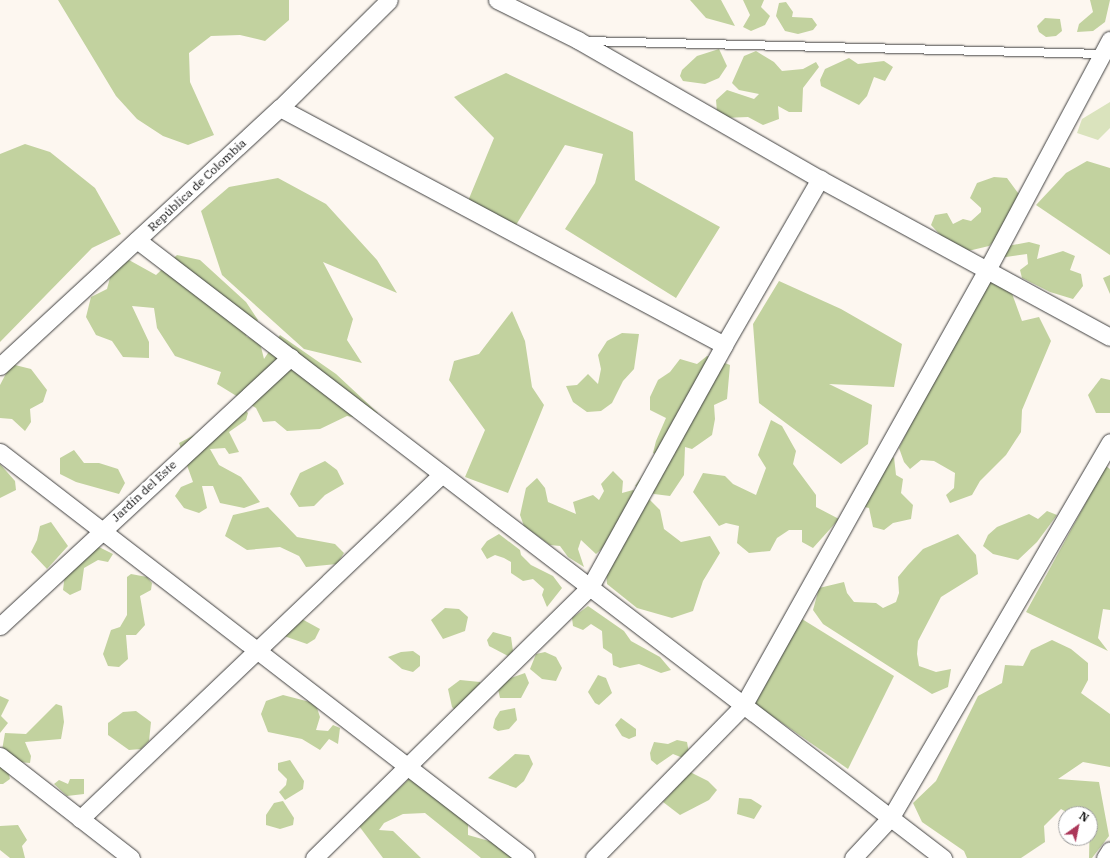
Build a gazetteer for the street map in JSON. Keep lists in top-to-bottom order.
{
  "streets": {
    "street": ["República de Colombia", "Jardín del Este"]
  },
  "north": "top right"
}
